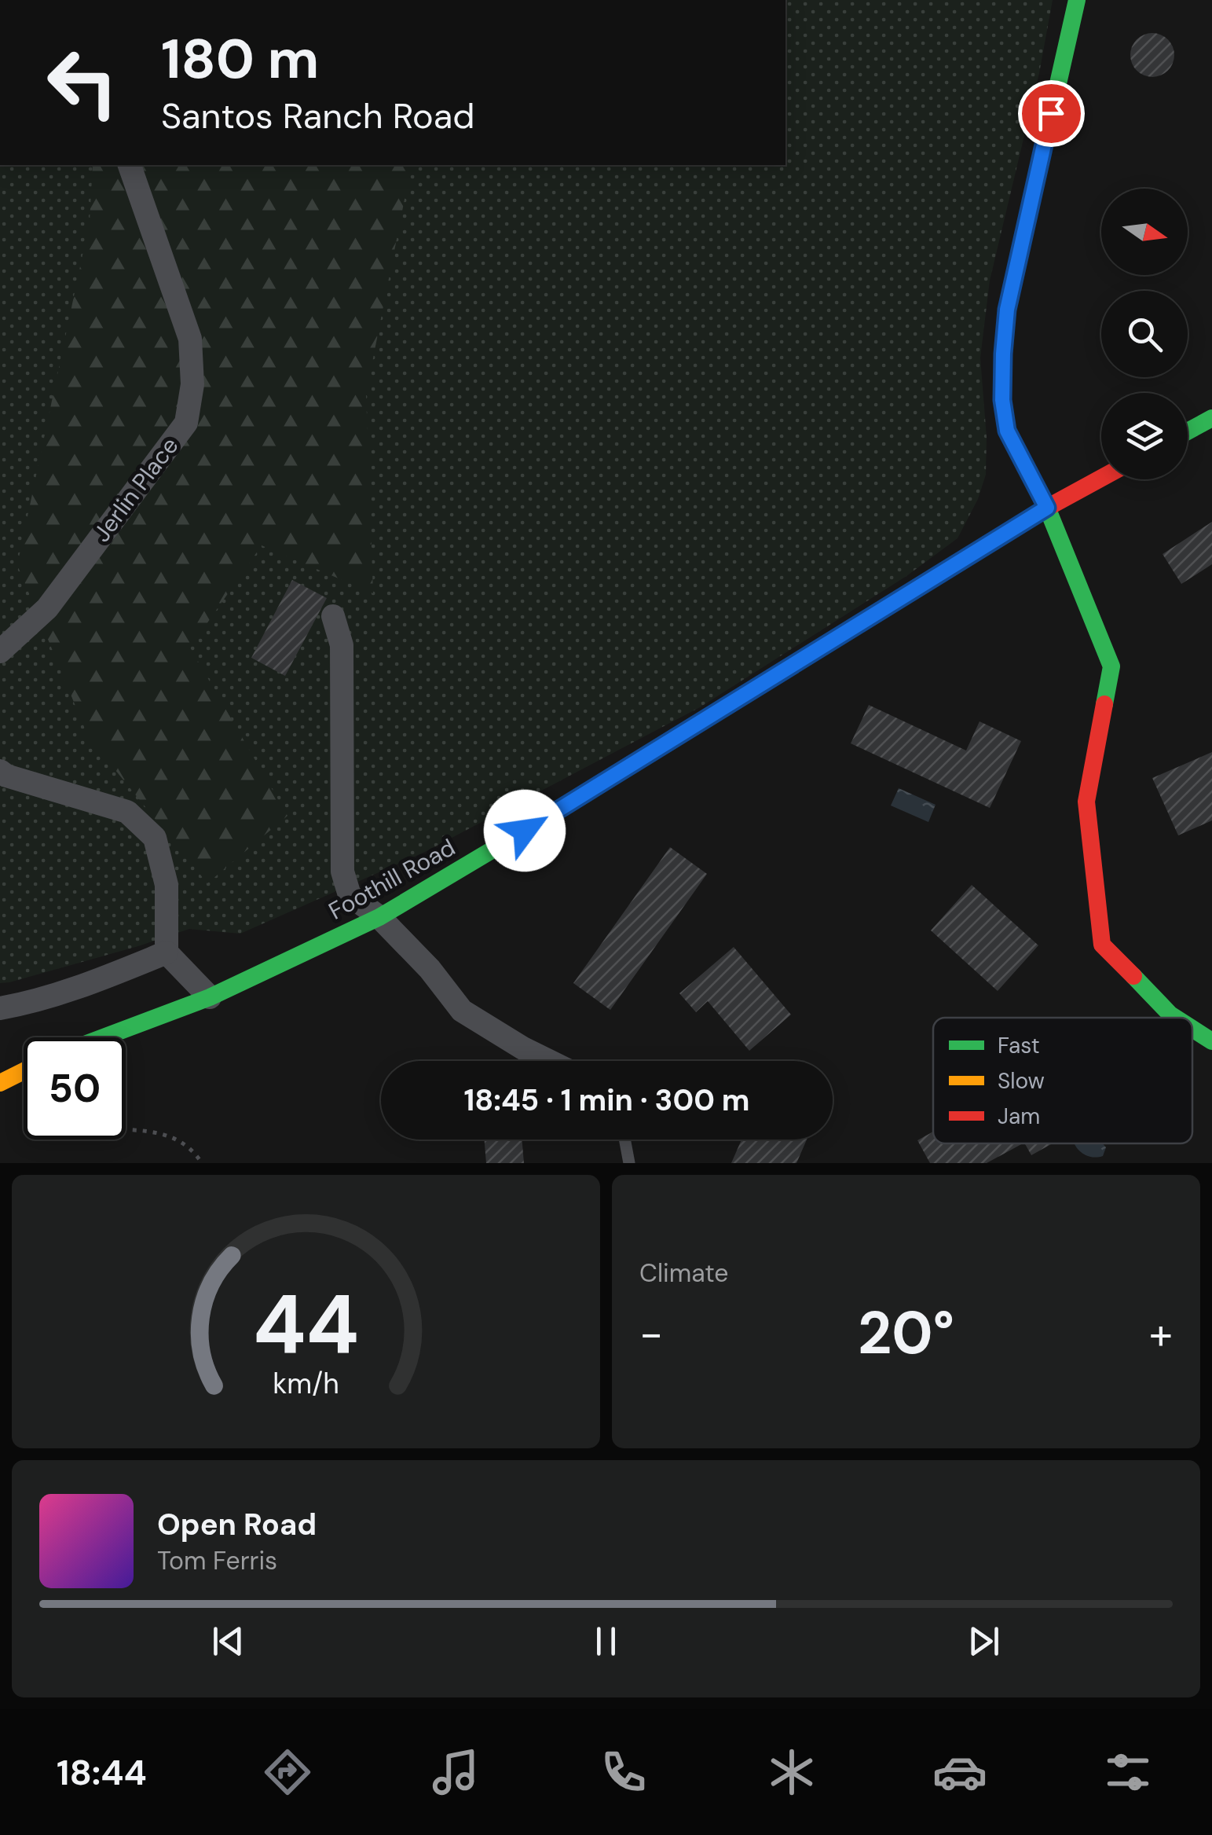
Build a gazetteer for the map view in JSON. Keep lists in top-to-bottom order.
{
  "streets": {
    "main road": ["Foothill Road"],
    "street": ["Jerlin Place"]
  },
  "legend": ["Fast", "Slow", "Jam"],
  "north": "right",
  "page": {
    "turn": ["180 m", "Santos Ranch Road"],
    "limit": "50",
    "trip": "18:45 · 1 min · 300 m",
    "tile": "Climate",
    "heat": ["−", "20°", "+"],
    "song": ["Open Road", "Tom Ferris"],
    "tabs": "18:44",
    "gauge": ["44", "km/h"]
  }
}
